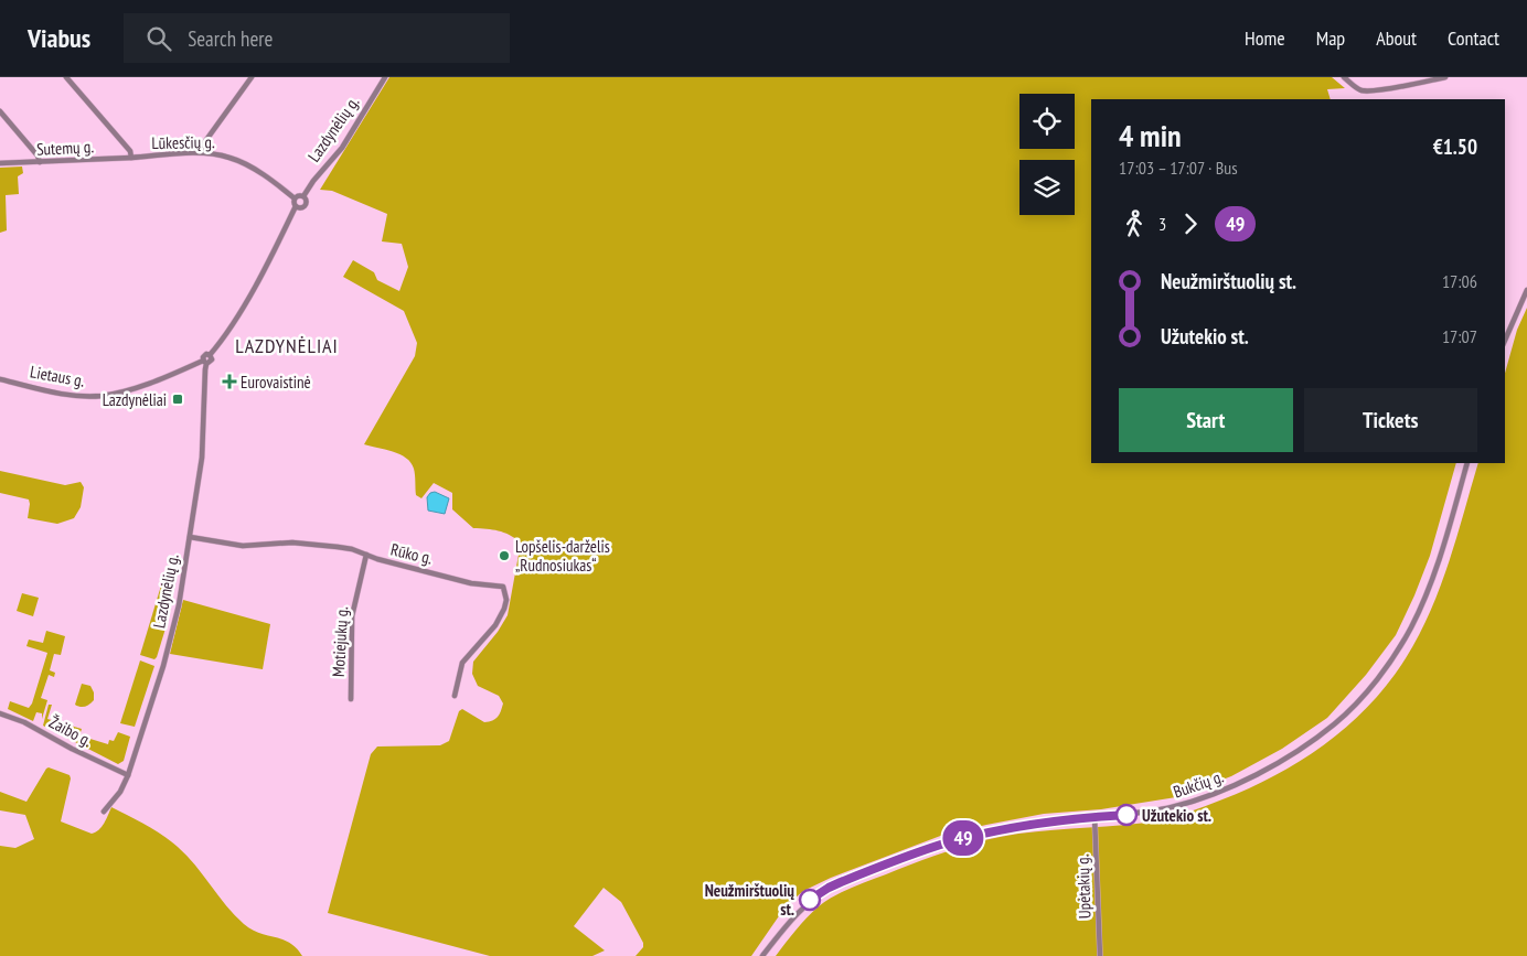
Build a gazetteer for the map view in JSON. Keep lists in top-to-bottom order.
{
  "streets": {
    "street": [
      "Lazdynėlių g.",
      "Lūkesčių g.",
      "Sutemų g.",
      "Lietaus g.",
      "Rūko g.",
      "Motiejukų g.",
      "Žaibo g.",
      "Bukčių g.",
      "Upėtakių g."
    ]
  },
  "crossings": [
    ["Lazdynėlių g.", "Lūkesčių g."],
    ["Lazdynėlių g.", "Lietaus g."],
    ["Lazdynėlių g.", "Rūko g."],
    ["Lazdynėlių g.", "Žaibo g."],
    ["Lūkesčių g.", "Sutemų g."],
    ["Rūko g.", "Motiejukų g."],
    ["Bukčių g.", "Upėtakių g."]
  ],
  "districts": ["LAZDYNĖLIAI"],
  "places": {
    "health": ["Eurovaistinė"],
    "transit": ["Lazdynėliai"],
    "other": ["Lopšelis-darželis „Rudnosiukas“", "Užutekio st.", "Neužmirštuolių st."]
  },
  "lines": ["bus line 49"],
  "page": {
    "header": "Viabus",
    "search": "Search here",
    "nav": [
      "Home",
      "Map",
      "About",
      "Contact"
    ],
    "on_map": "49",
    "heading": ["4 min", "17:03 – 17:07 · Bus", "€1.50"],
    "legs": ["3", "49"],
    "list": [
      {
        "name": "Neužmirštuolių st.",
        "value": "17:06"
      },
      {
        "name": "Užutekio st.",
        "value": "17:07"
      }
    ],
    "buttons": ["Start", "Tickets"]
  }
}
